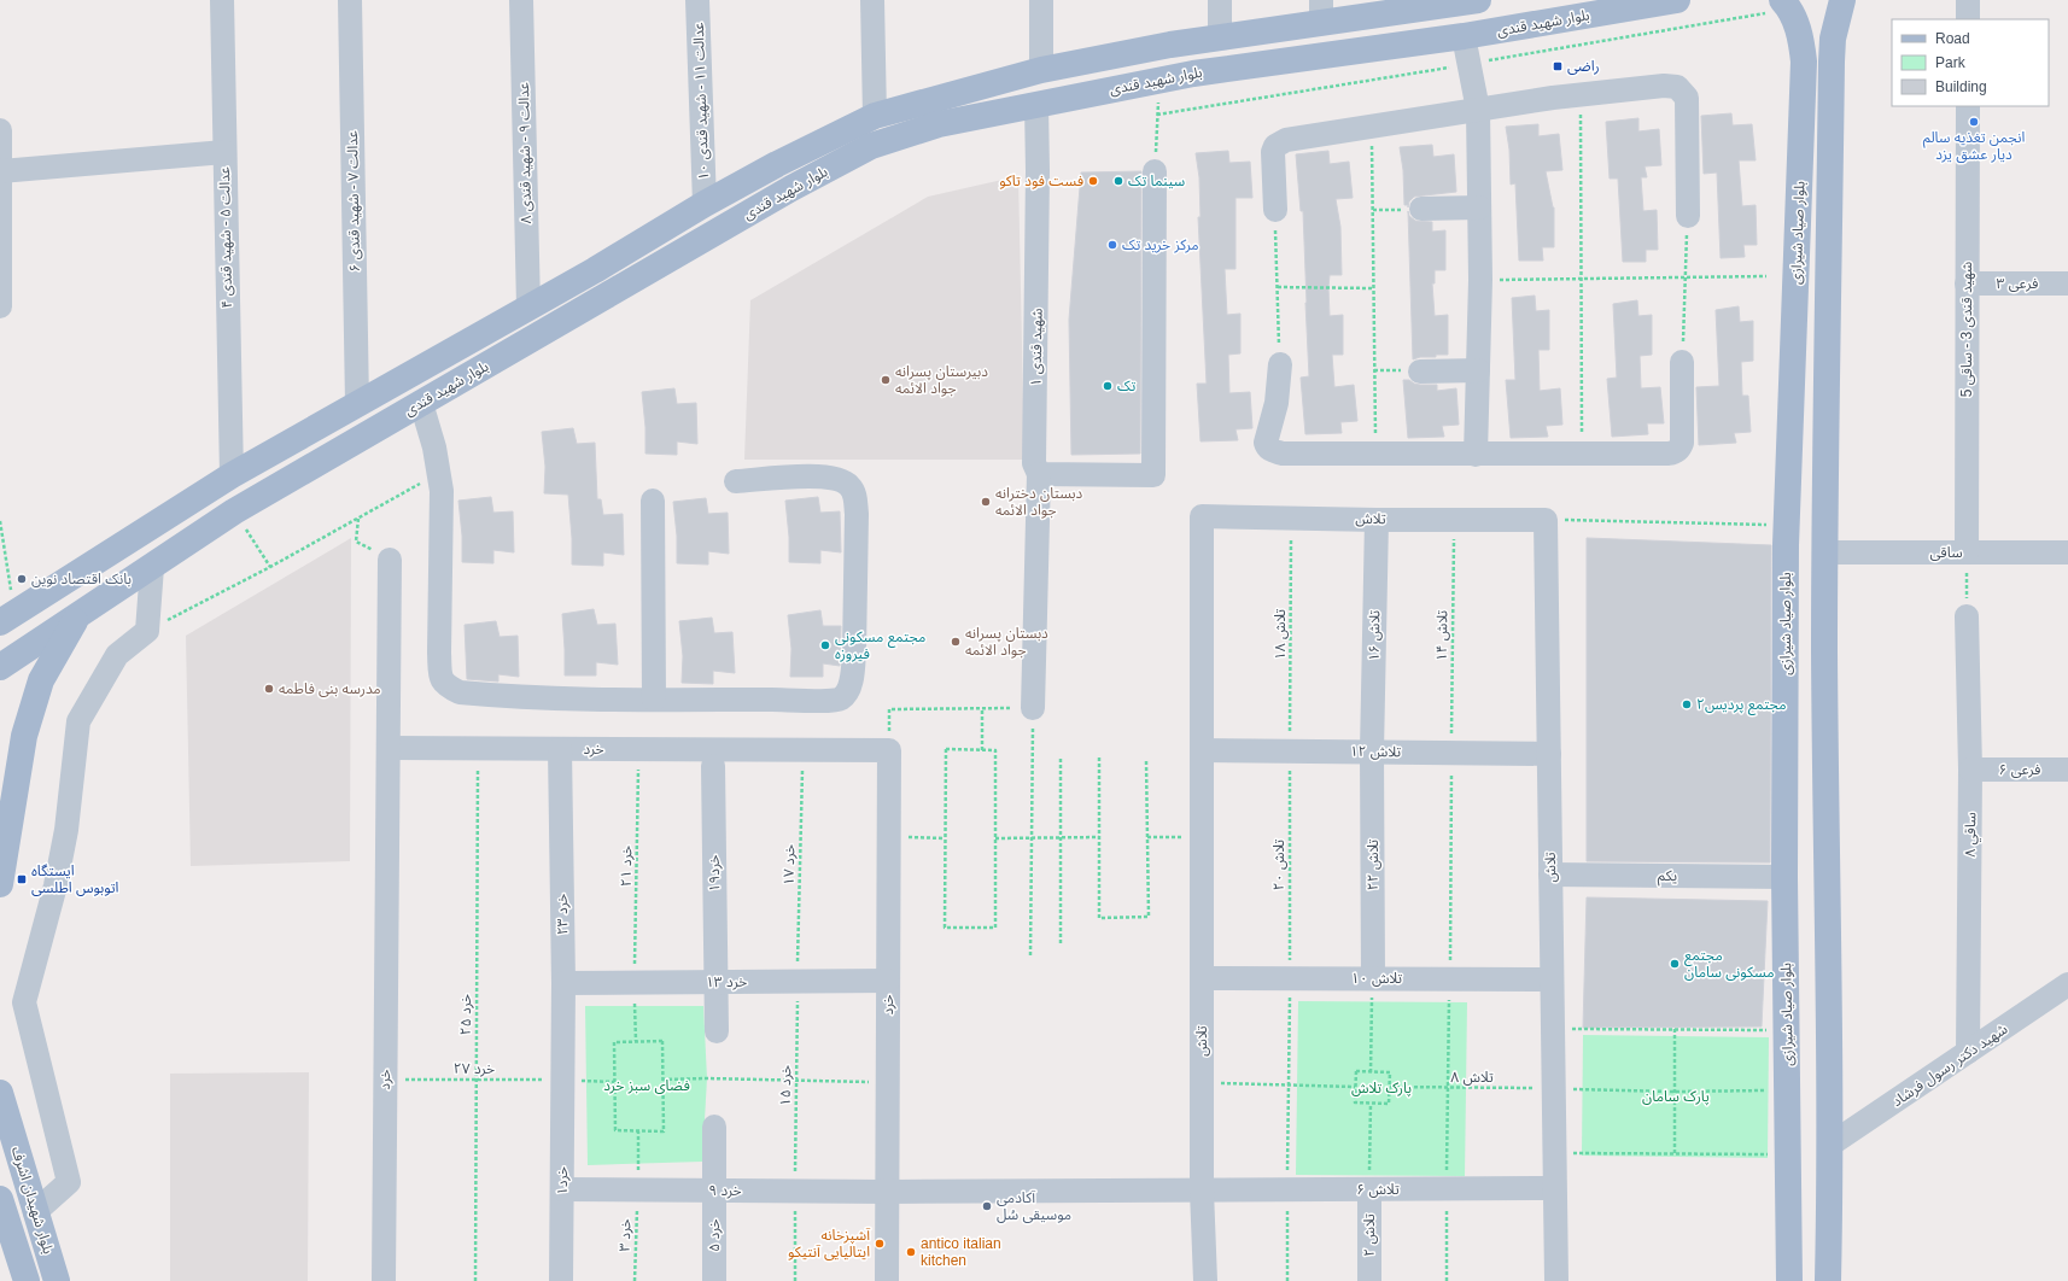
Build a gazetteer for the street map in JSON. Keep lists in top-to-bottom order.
{
  "streets": {
    "main road": ["بلوار شهید قندی", "بلوار صیاد شیرازی", "بلوار شهیدان اشرف"],
    "street": [
      "عدالت ۱۱ - شهید قندی ۱۰",
      "عدالت ۹ - شهید قندی ۸",
      "عدالت ۷ - شهید قندی ۶",
      "عدالت ۵ - شهید قندی ۴",
      "فرعی ۳",
      "شهید قندی 3 - ساقی 5",
      "شهيد قندی ۱",
      "تلاش",
      "ساقی",
      "تلاش ۱۶",
      "خرد",
      "تلاش ۱۲",
      "فرعی ۶",
      "ساقي ۸",
      "تلاش ۲۲",
      "خرد۱۹",
      "یکم",
      "خرد ۲۳",
      "تلاش ۱۰",
      "خرد ۱۳",
      "شهید دکتر رسول فرشاد",
      "خرد۱",
      "تلاش ۶",
      "خرد ۹",
      "خرد ۵",
      "تلاش ۲"
    ],
    "path": [
      "تلاش ۱۸",
      "تلاش ۱۴",
      "خرد ۱۷",
      "تلاش ۲۰",
      "خرد ۲۱",
      "خرد ۲۵",
      "خرد ۲۷",
      "تلاش ۸",
      "خرد ۱۵",
      "خرد ۳"
    ]
  },
  "crossings": [
    ["بلوار شهید قندی", "عدالت ۱۱ - شهید قندی ۱۰"],
    ["بلوار شهید قندی", "عدالت ۹ - شهید قندی ۸"],
    ["بلوار شهید قندی", "عدالت ۷ - شهید قندی ۶"],
    ["بلوار شهید قندی", "عدالت ۵ - شهید قندی ۴"],
    ["بلوار شهید قندی", "شهيد قندی ۱"],
    ["بلوار صیاد شیرازی", "ساقی"],
    ["بلوار صیاد شیرازی", "یکم"],
    ["بلوار صیاد شیرازی", "شهید دکتر رسول فرشاد"],
    ["بلوار صیاد شیرازی", "تلاش ۸"],
    ["فرعی ۳", "شهید قندی 3 - ساقی 5"],
    ["شهید قندی 3 - ساقی 5", "ساقی"],
    ["تلاش", "تلاش ۱۸"],
    ["تلاش", "تلاش ۱۶"],
    ["تلاش", "تلاش ۱۴"],
    ["تلاش", "تلاش ۱۲"],
    ["تلاش", "یکم"],
    ["تلاش", "تلاش ۱۰"],
    ["تلاش", "تلاش ۸"],
    ["تلاش", "تلاش ۶"],
    ["تلاش ۱۸", "تلاش ۱۲"],
    ["تلاش ۱۸", "تلاش ۲۰"],
    ["تلاش ۱۶", "تلاش ۱۲"],
    ["تلاش ۱۶", "تلاش ۲۲"],
    ["تلاش ۱۴", "تلاش ۱۲"],
    ["تلاش ۱۴", "تلاش ۱۰"],
    ["تلاش ۱۴", "تلاش ۸"],
    ["تلاش ۱۴", "تلاش ۶"],
    ["خرد", "خرد ۱۷"],
    ["خرد", "خرد ۲۱"],
    ["خرد", "خرد ۲۳"],
    ["خرد", "خرد ۱۳"],
    ["خرد", "خرد ۲۵"],
    ["خرد", "خرد ۲۷"],
    ["خرد", "خرد ۹"],
    ["تلاش ۱۲", "تلاش ۲۰"],
    ["تلاش ۱۲", "تلاش ۲۲"],
    ["فرعی ۶", "ساقي ۸"],
    ["ساقي ۸", "شهید دکتر رسول فرشاد"],
    ["خرد ۱۷", "خرد ۱۳"],
    ["خرد ۱۷", "خرد ۱۵"],
    ["تلاش ۲۰", "تلاش ۱۰"],
    ["تلاش ۲۰", "تلاش ۶"],
    ["تلاش ۲۲", "تلاش ۱۰"],
    ["خرد ۲۱", "خرد ۱۳"],
    ["خرد۱۹", "خرد ۱۳"],
    ["خرد ۲۳", "خرد ۱۳"],
    ["خرد ۲۳", "خرد ۲۷"],
    ["خرد ۲۳", "خرد۱"],
    ["خرد ۱۳", "خرد ۱۵"],
    ["خرد ۲۵", "خرد ۲۷"],
    ["خرد ۲۷", "خرد۱"],
    ["خرد ۱۵", "خرد ۹"],
    ["خرد۱", "خرد ۹"],
    ["تلاش ۶", "تلاش ۲"],
    ["خرد ۹", "خرد ۳"],
    ["خرد ۹", "خرد ۵"]
  ],
  "parks": ["فضای سبز خرد", "پارک تلاش", "پارک سامان"],
  "places": {
    "transit": ["راضی", "ایستگاه اتوبوس اطلسی"],
    "other": [
      "انجمن تغذیه سالم دیار عشق یزد",
      "فست فود تاکو",
      "سینما تک",
      "مرکز خرید تک",
      "دبیرستان پسرانه جواد الائمه",
      "تک",
      "دبستان دخترانه جواد الائمه",
      "بانک اقتصاد نوین",
      "دبستان پسرانه جواد الائمه",
      "مجتمع مسکونی فیروزه",
      "مدرسه بنی فاطمه",
      "مجتمع پردیس۲",
      "مجتمع مسکونی سامان",
      "آکادمی موسیقی سُل",
      "آشپزخانه ایتالیایی آنتیکو",
      "antico italian kitchen"
    ]
  },
  "legend": ["Road", "Park", "Building"]
}
